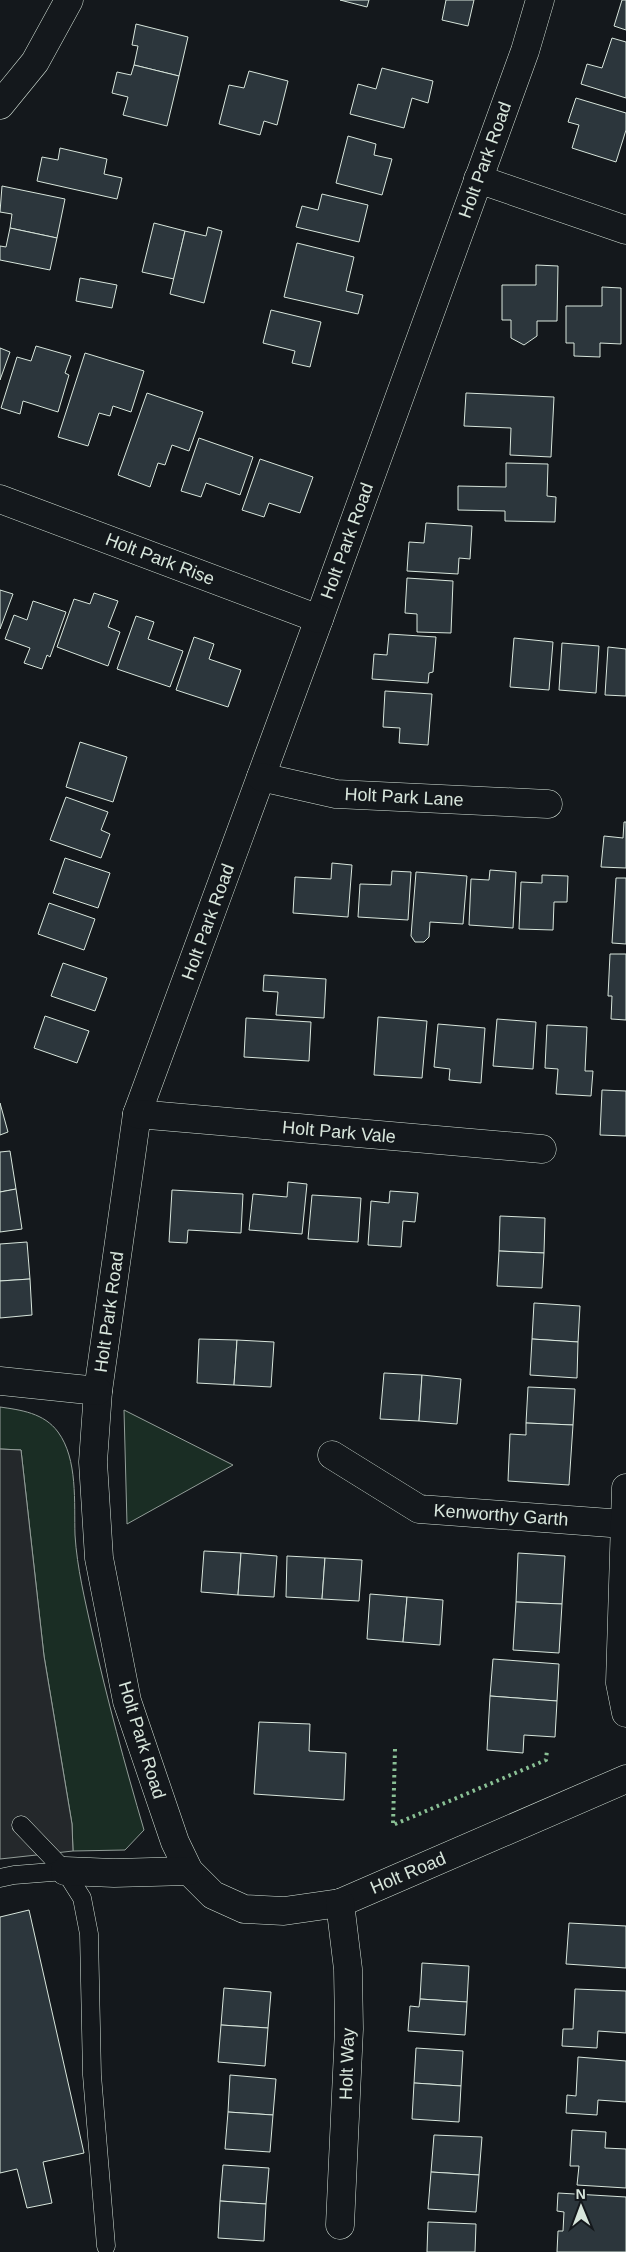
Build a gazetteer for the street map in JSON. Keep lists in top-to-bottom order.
{
  "streets": {
    "street": [
      "Holt Park Road",
      "Holt Park Rise",
      "Holt Park Lane",
      "Holt Park Vale",
      "Kenworthy Garth",
      "Holt Road",
      "Holt Way"
    ]
  },
  "crossings": [
    ["Holt Park Road", "Holt Park Rise"],
    ["Holt Park Road", "Holt Park Lane"],
    ["Holt Park Road", "Holt Park Vale"],
    ["Holt Park Road", "Holt Road"],
    ["Holt Road", "Holt Way"]
  ],
  "north": "top"
}
